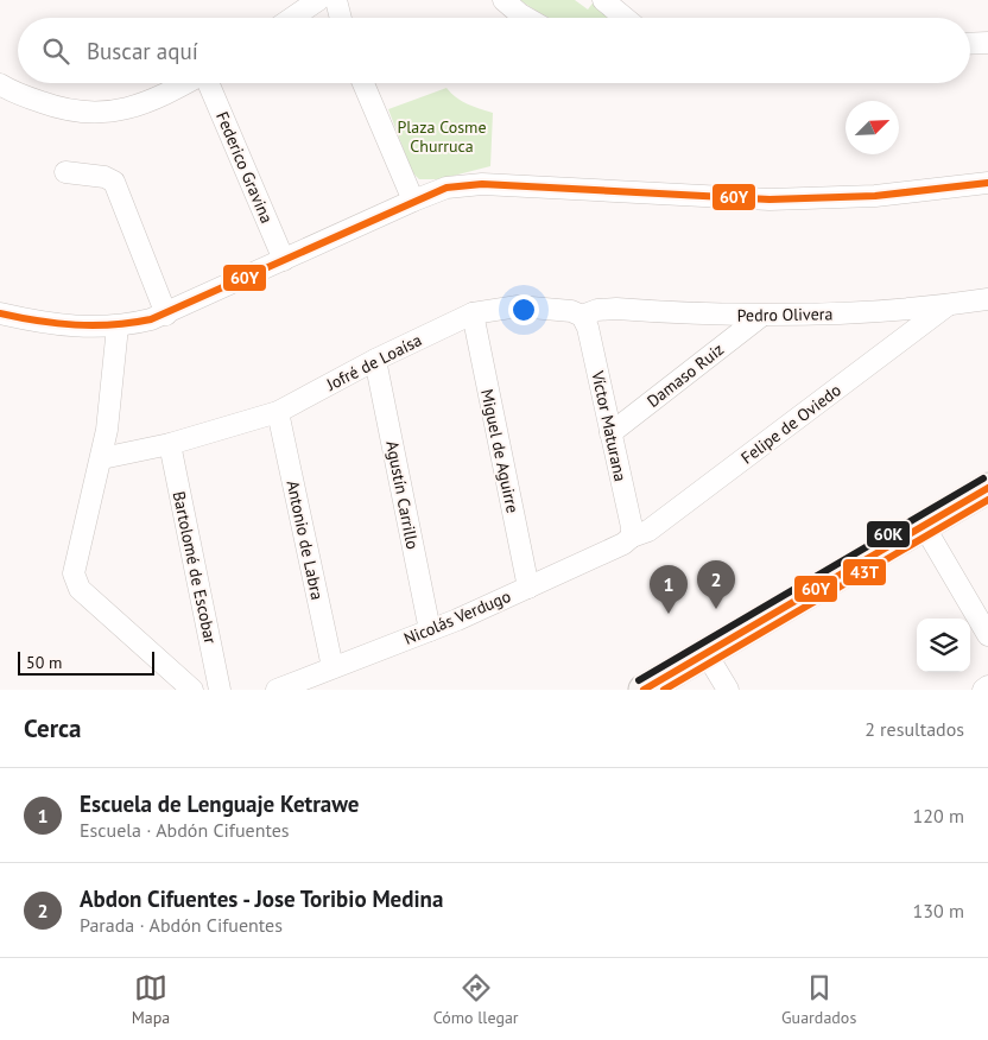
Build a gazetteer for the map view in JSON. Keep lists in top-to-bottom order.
{
  "streets": {
    "street": [
      "Federico Gravina",
      "Pedro Olivera",
      "Jofré de Loaísa",
      "Damaso Ruiz",
      "Felipe de Oviedo",
      "Víctor Maturana",
      "Miguel de Aguirre",
      "Agustín Carrillo",
      "Antonio de Labra",
      "Bartolomé de Escobar",
      "Nicolás Verdugo"
    ]
  },
  "crossings": [
    ["Pedro Olivera", "Jofré de Loaísa"],
    ["Pedro Olivera", "Damaso Ruiz"],
    ["Pedro Olivera", "Felipe de Oviedo"],
    ["Pedro Olivera", "Víctor Maturana"],
    ["Jofré de Loaísa", "Víctor Maturana"],
    ["Jofré de Loaísa", "Miguel de Aguirre"],
    ["Jofré de Loaísa", "Agustín Carrillo"],
    ["Jofré de Loaísa", "Antonio de Labra"],
    ["Jofré de Loaísa", "Bartolomé de Escobar"],
    ["Damaso Ruiz", "Víctor Maturana"],
    ["Felipe de Oviedo", "Víctor Maturana"],
    ["Felipe de Oviedo", "Nicolás Verdugo"],
    ["Víctor Maturana", "Nicolás Verdugo"],
    ["Miguel de Aguirre", "Nicolás Verdugo"],
    ["Agustín Carrillo", "Nicolás Verdugo"],
    ["Antonio de Labra", "Nicolás Verdugo"]
  ],
  "parks": ["Plaza Cosme Churruca"],
  "lines": ["transit line 60Y", "transit line 60K", "transit line 43T"],
  "scale_bar": "50 m",
  "north": "top right",
  "page": {
    "search": "Buscar aquí",
    "pins": ["2", "1"],
    "scale": "50 m",
    "heading": ["Cerca", "2 resultados"],
    "list": [
      {
        "mark": "1",
        "name": "Escuela de Lenguaje Ketrawe",
        "note": "Escuela · Abdón Cifuentes",
        "value": "120 m"
      },
      {
        "mark": "2",
        "name": "Abdon Cifuentes - Jose Toribio Medina",
        "note": "Parada · Abdón Cifuentes",
        "value": "130 m"
      }
    ],
    "nav": ["Mapa", "Cómo llegar", "Guardados"]
  }
}
